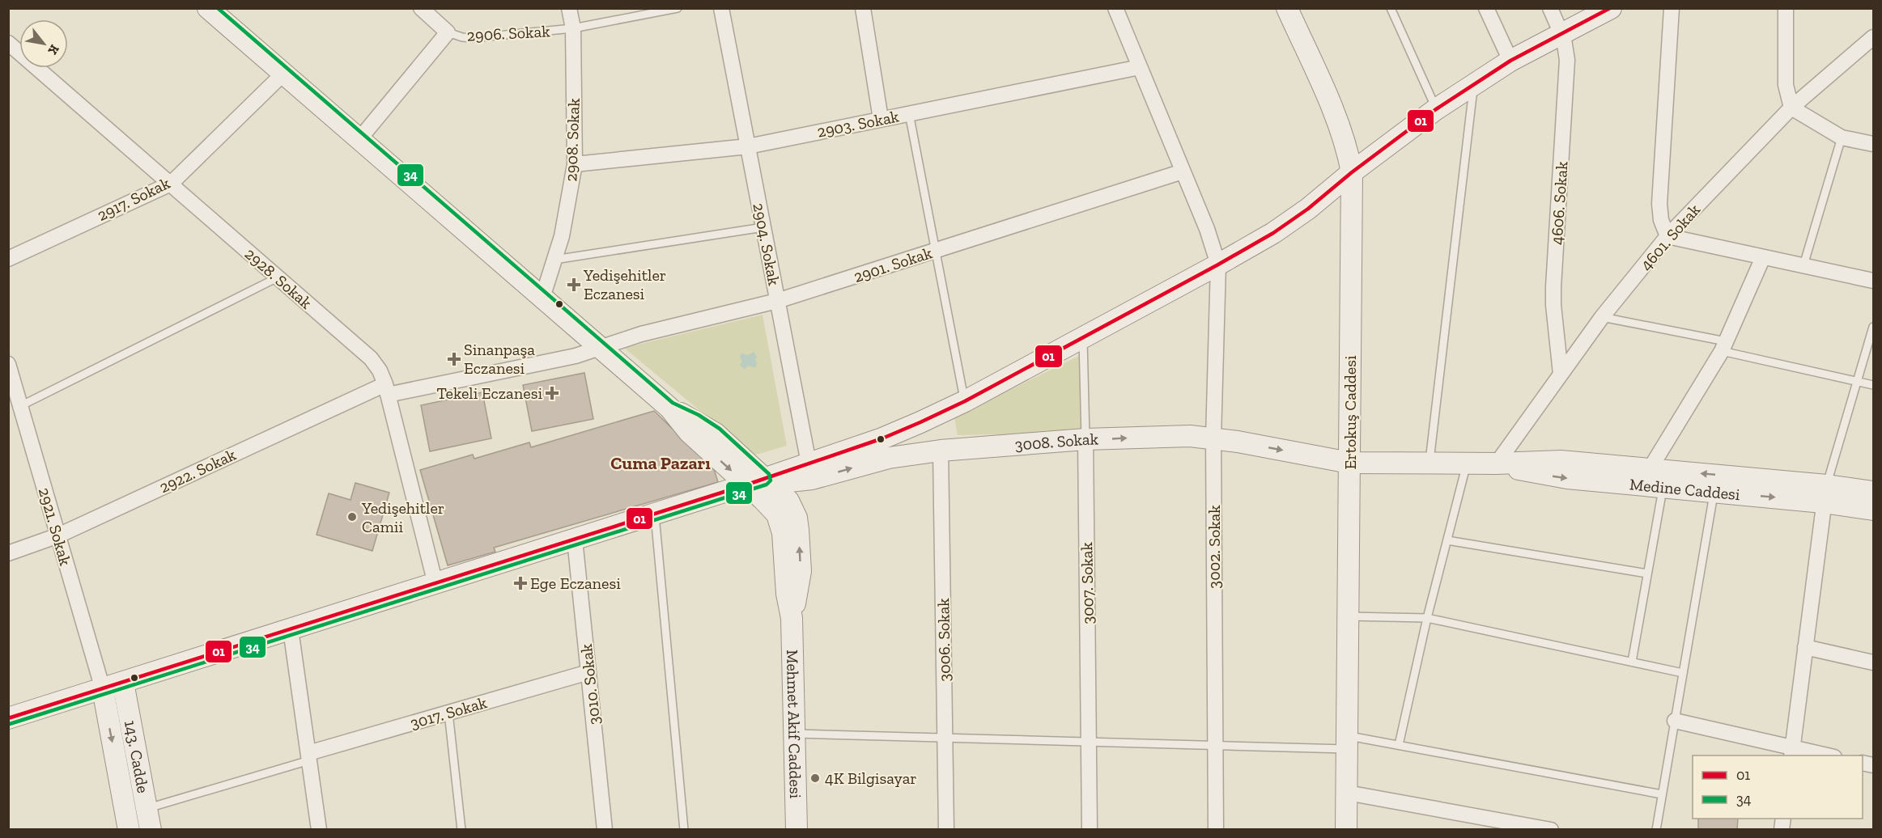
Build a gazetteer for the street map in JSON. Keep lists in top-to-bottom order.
{
  "streets": {
    "street": [
      "2906. Sokak",
      "2903. Sokak",
      "2908. Sokak",
      "2917. Sokak",
      "4606. Sokak",
      "4601. Sokak",
      "2904. Sokak",
      "2901. Sokak",
      "2928. Sokak",
      "Ertokuş Caddesi",
      "3008. Sokak",
      "2922. Sokak",
      "Medine Caddesi",
      "2921. Sokak",
      "3002. Sokak",
      "3007. Sokak",
      "3006. Sokak",
      "3010. Sokak",
      "3017. Sokak",
      "Mehmet Akif Caddesi",
      "143. Cadde"
    ]
  },
  "crossings": [
    ["2906. Sokak", "2908. Sokak"],
    ["2906. Sokak", "Mehmet Akif Caddesi"],
    ["2903. Sokak", "2908. Sokak"],
    ["2903. Sokak", "2904. Sokak"],
    ["2903. Sokak", "3002. Sokak"],
    ["2908. Sokak", "Mehmet Akif Caddesi"],
    ["2917. Sokak", "2928. Sokak"],
    ["2917. Sokak", "Mehmet Akif Caddesi"],
    ["4606. Sokak", "4601. Sokak"],
    ["4601. Sokak", "Medine Caddesi"],
    ["2904. Sokak", "2901. Sokak"],
    ["2904. Sokak", "3008. Sokak"],
    ["2901. Sokak", "2922. Sokak"],
    ["2901. Sokak", "3002. Sokak"],
    ["2901. Sokak", "Mehmet Akif Caddesi"],
    ["2928. Sokak", "2922. Sokak"],
    ["Ertokuş Caddesi", "3008. Sokak"],
    ["Ertokuş Caddesi", "Medine Caddesi"],
    ["3008. Sokak", "Medine Caddesi"],
    ["3008. Sokak", "3002. Sokak"],
    ["3008. Sokak", "3007. Sokak"],
    ["3008. Sokak", "3006. Sokak"],
    ["2922. Sokak", "2921. Sokak"],
    ["2922. Sokak", "Mehmet Akif Caddesi"],
    ["2921. Sokak", "143. Cadde"],
    ["3010. Sokak", "3017. Sokak"],
    ["3017. Sokak", "143. Cadde"]
  ],
  "districts": ["Cuma Pazarı"],
  "places": {
    "health": [
      "Yedişehitler Eczanesi",
      "Sinanpaşa Eczanesi",
      "Tekeli Eczanesi",
      "Ege Eczanesi"
    ],
    "other": ["Yedişehitler Camii", "4K Bilgisayar"]
  },
  "lines": ["transit line 01", "transit line 34"],
  "legend": ["01", "34"],
  "north": "bottom right"
}
